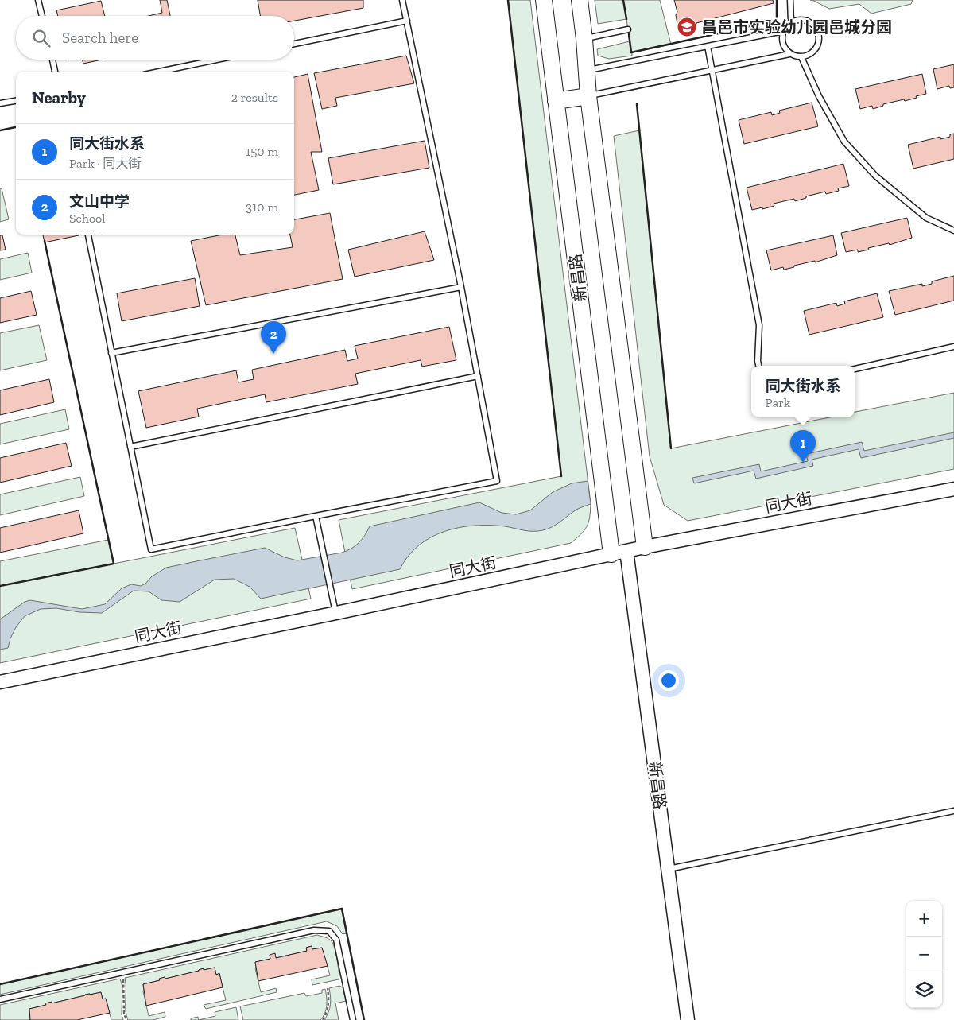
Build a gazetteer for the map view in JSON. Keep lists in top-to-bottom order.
{
  "streets": {
    "main road": ["新昌路"],
    "street": ["同大街"]
  },
  "crossings": [
    ["新昌路", "同大街"]
  ],
  "places": {
    "school or university": ["昌邑市实验幼儿园邑城分园"]
  },
  "page": {
    "search": "Search here",
    "heading": ["Nearby", "2 results"],
    "list": [
      {
        "mark": "1",
        "name": "同大街水系",
        "note": "Park · 同大街",
        "value": "150 m"
      },
      {
        "mark": "2",
        "name": "文山中学",
        "note": "School",
        "value": "310 m"
      }
    ],
    "pins": ["2", "1"],
    "popup": ["同大街水系", "Park"],
    "map_buttons": ["+", "−"]
  }
}
